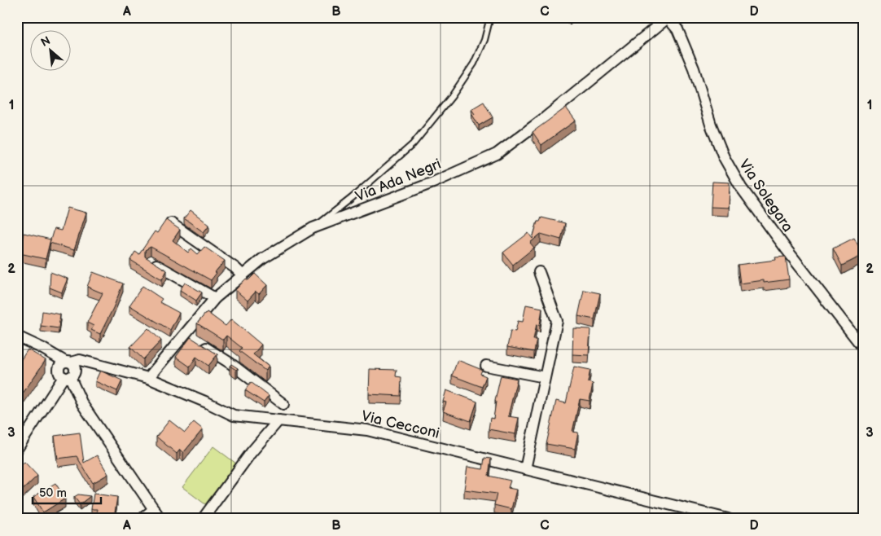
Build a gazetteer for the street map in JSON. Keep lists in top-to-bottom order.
{
  "streets": {
    "street": ["Via Ada Negri", "Via Solegara", "Via Cecconi"]
  },
  "crossings": [
    ["Via Ada Negri", "Via Solegara"],
    ["Via Ada Negri", "Via Cecconi"]
  ],
  "scale_bar": "50 m",
  "north": "top left",
  "grid": {
    "columns": [
      "A",
      "B",
      "C",
      "D"
    ],
    "rows": ["1", "2", "3"]
  }
}
